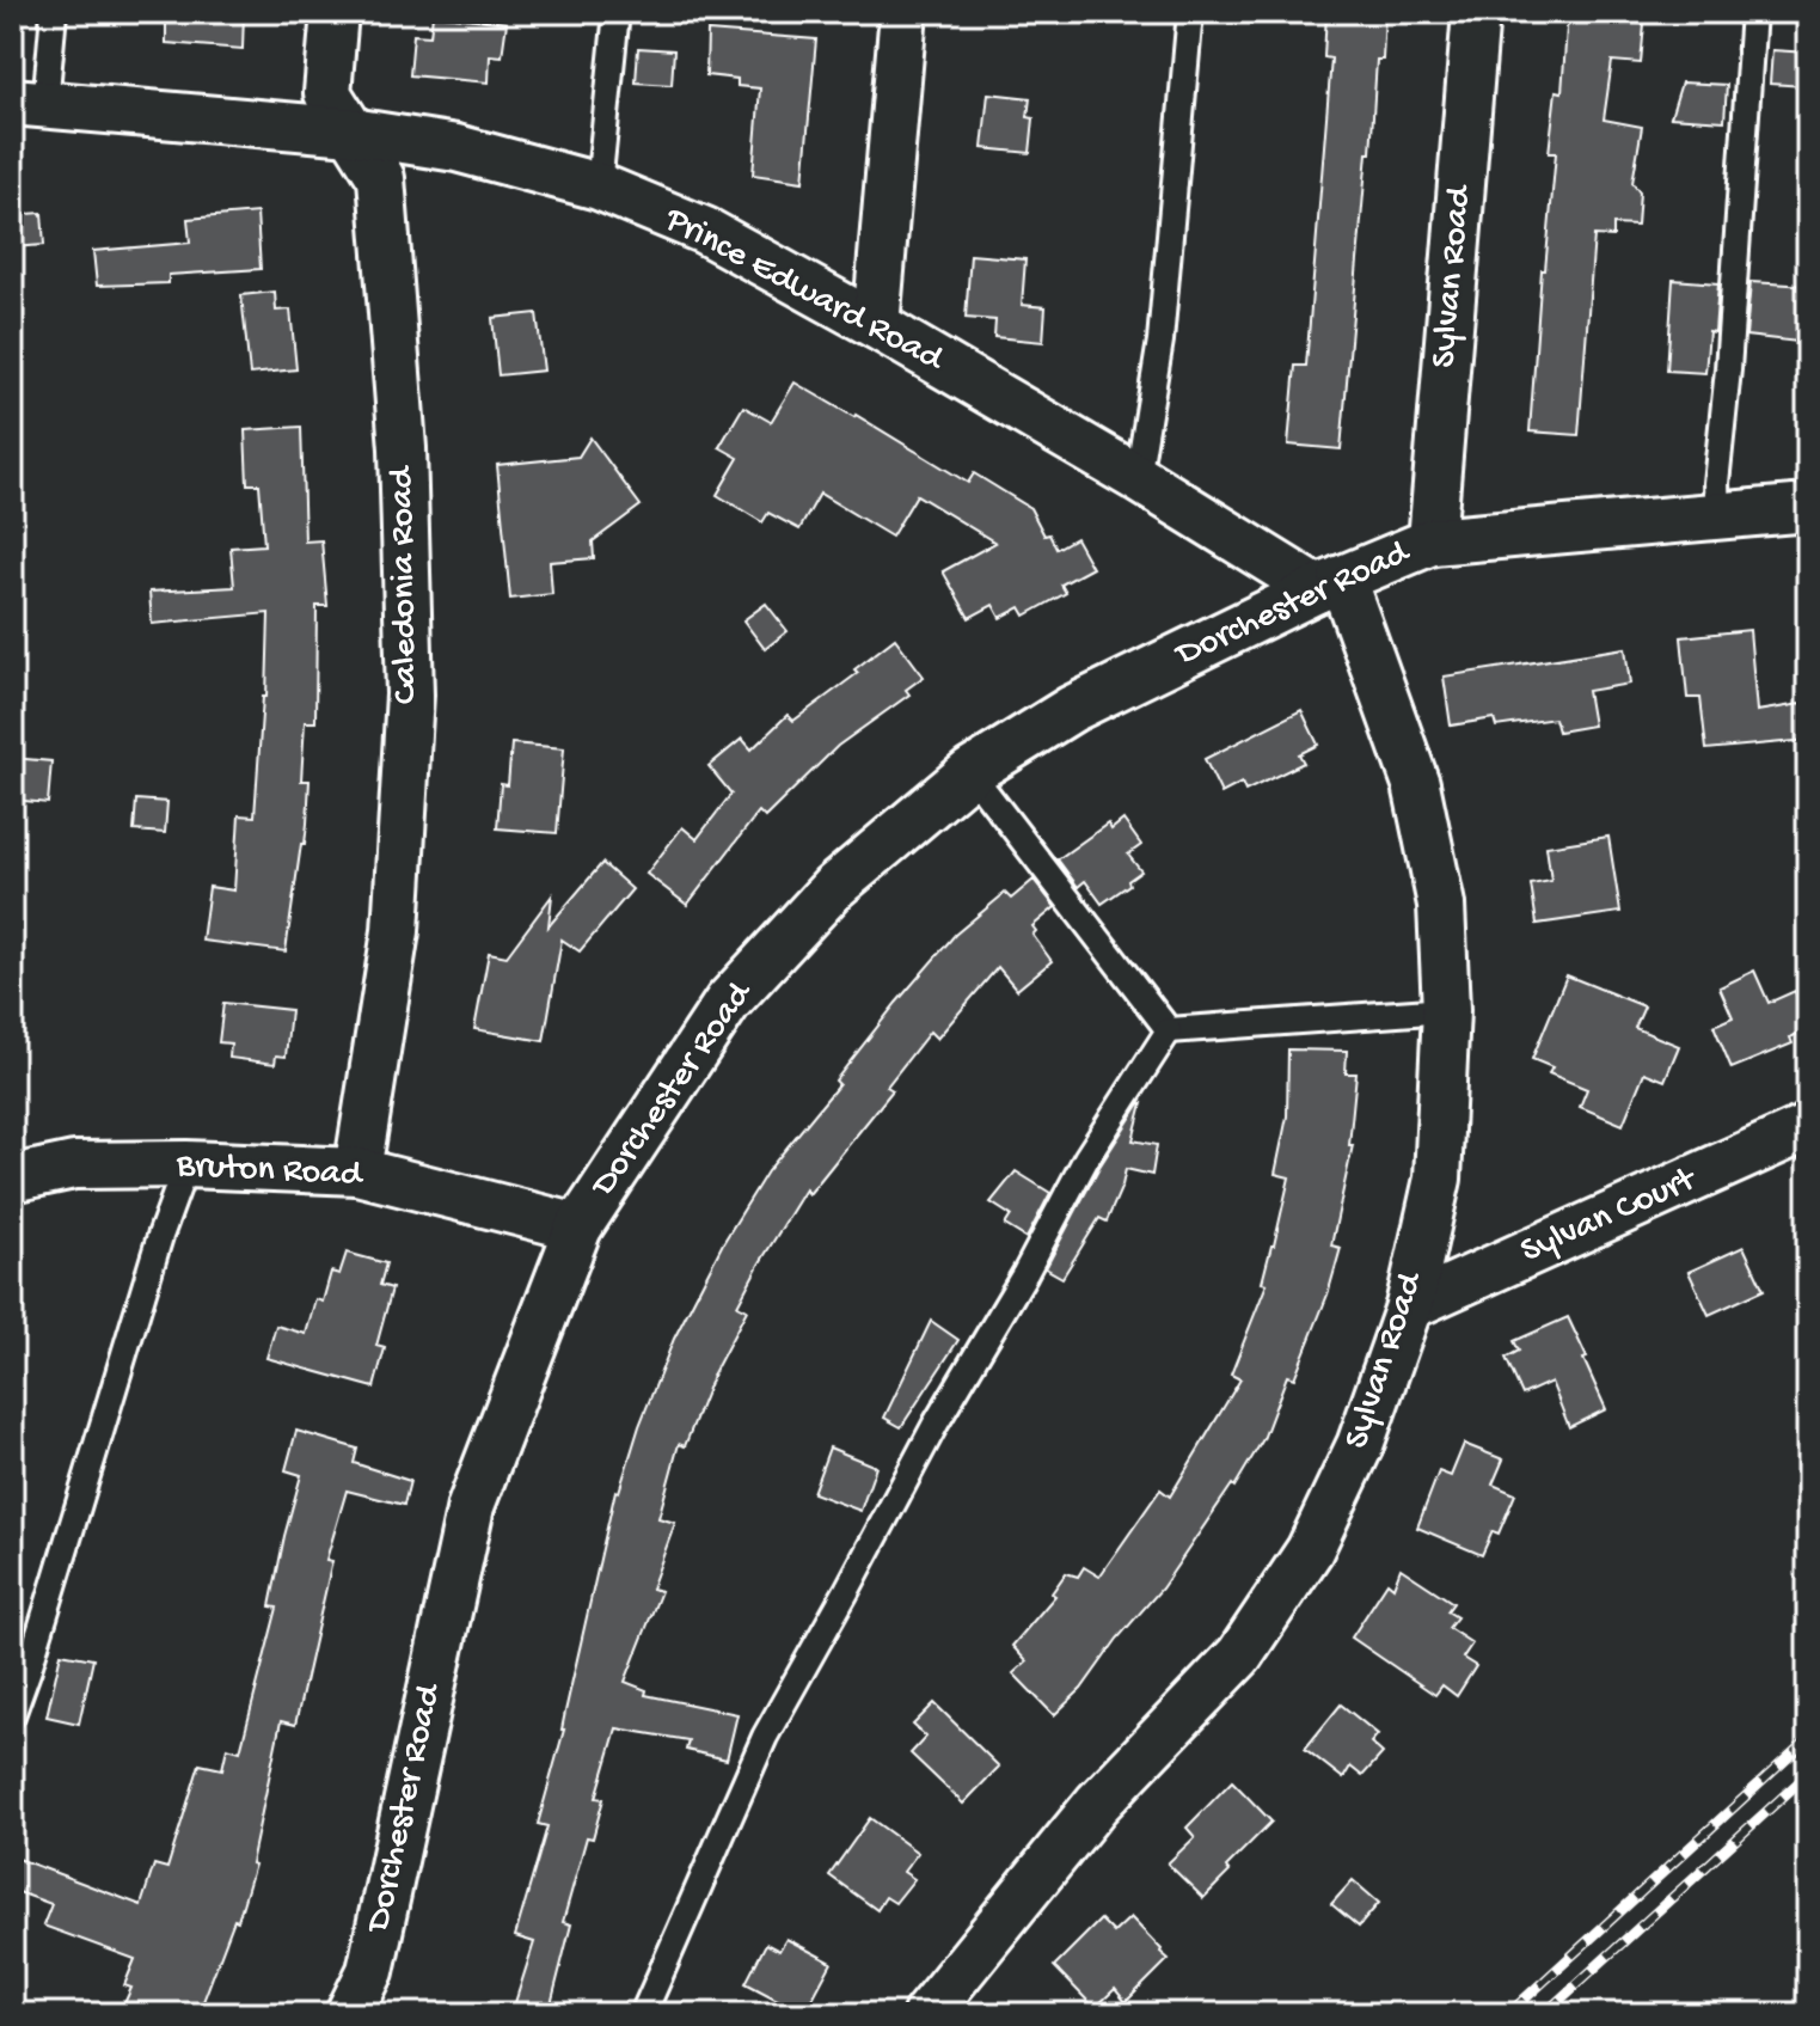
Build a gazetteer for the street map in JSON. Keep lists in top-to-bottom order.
{
  "streets": {
    "street": [
      "Sylvan Road",
      "Prince Edward Road",
      "Caledonia Road",
      "Dorchester Road",
      "Bruton Road",
      "Sylvan Court"
    ]
  },
  "crossings": [
    ["Sylvan Road", "Prince Edward Road"],
    ["Sylvan Road", "Dorchester Road"],
    ["Sylvan Road", "Sylvan Court"],
    ["Prince Edward Road", "Caledonia Road"],
    ["Prince Edward Road", "Dorchester Road"],
    ["Caledonia Road", "Bruton Road"],
    ["Dorchester Road", "Bruton Road"]
  ]
}
